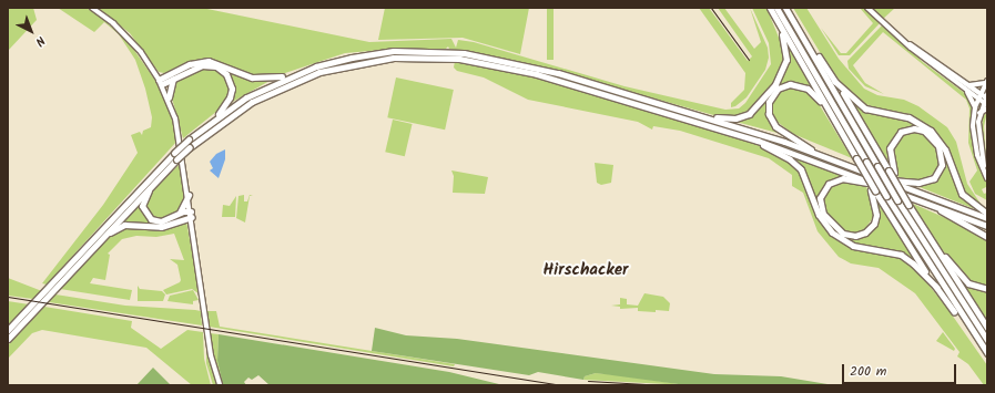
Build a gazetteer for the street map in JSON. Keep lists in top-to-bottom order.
{
  "districts": ["Hirschacker"],
  "scale_bar": "200 m",
  "north": "bottom right"
}
